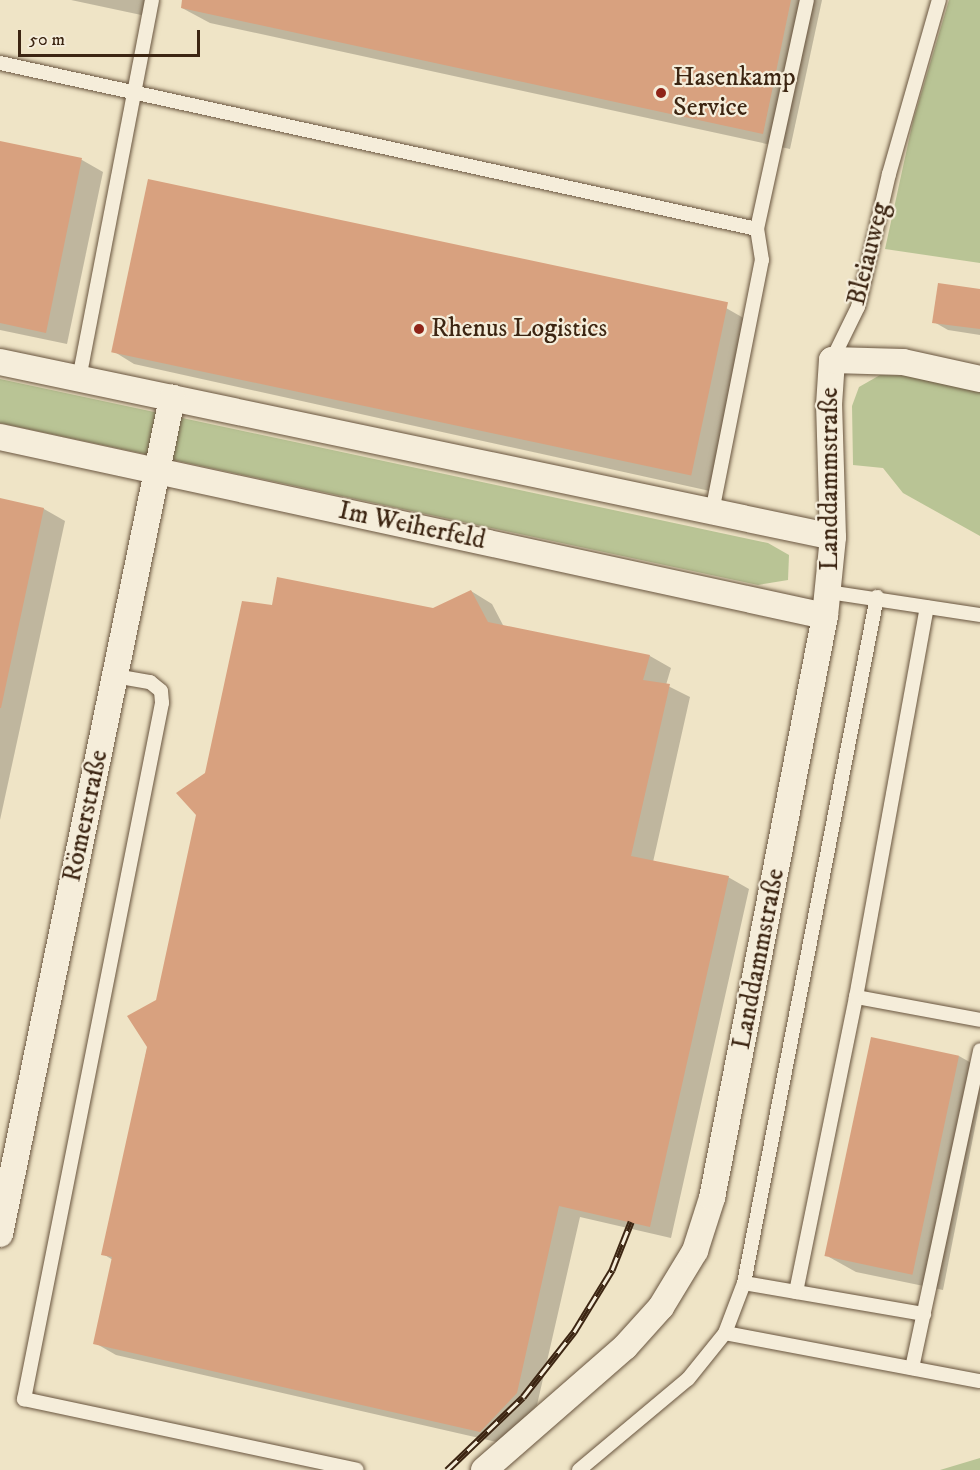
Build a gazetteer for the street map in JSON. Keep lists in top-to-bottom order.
{
  "streets": {
    "street": ["Landdammstraße", "Im Weiherfeld", "Römerstraße"],
    "lane": ["Bleiauweg"]
  },
  "crossings": [
    ["Bleiauweg", "Landdammstraße"],
    ["Landdammstraße", "Im Weiherfeld"],
    ["Im Weiherfeld", "Römerstraße"]
  ],
  "places": ["Hasenkamp Service", "Rhenus Logistics"],
  "scale_bar": "50 m"
}
